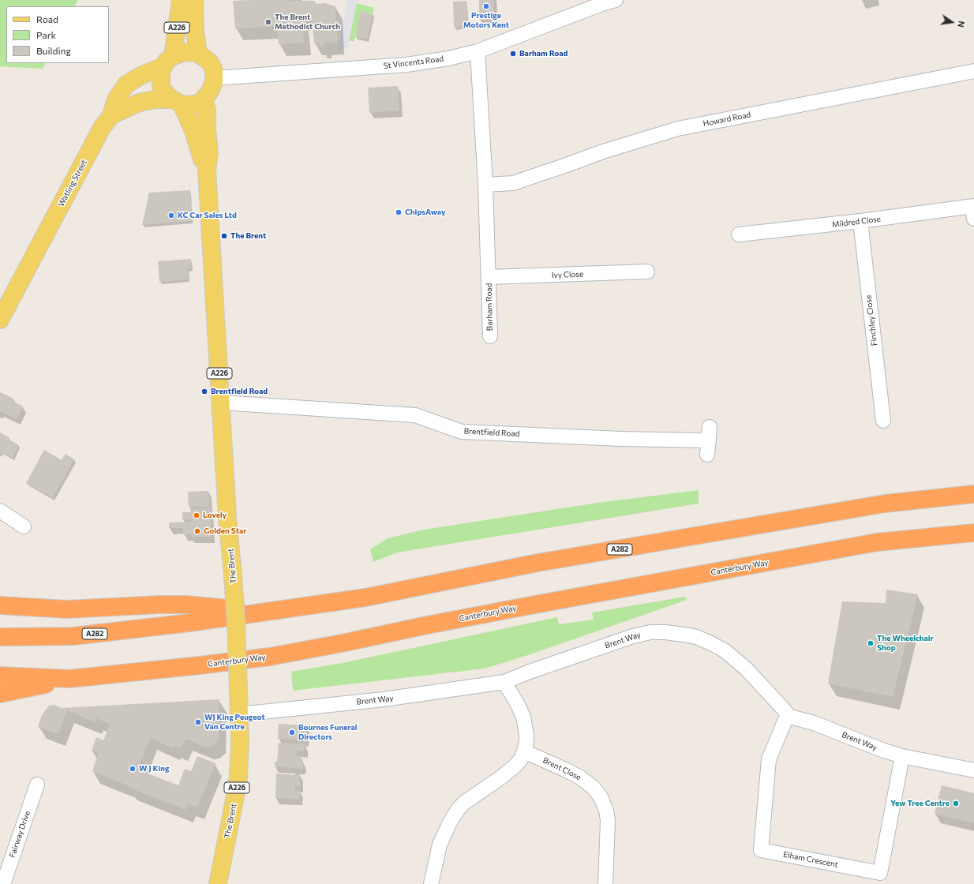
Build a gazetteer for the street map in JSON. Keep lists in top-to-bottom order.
{
  "streets": {
    "highway": ["A282", "Canterbury Way"],
    "main road": ["A226", "Watling Street", "The Brent"],
    "street": [
      "St Vincents Road",
      "Howard Road",
      "Mildred Close",
      "Ivy Close",
      "Barham Road",
      "Finchley Close",
      "Brentfield Road",
      "Brent Way",
      "Brent Close",
      "Fairway Drive",
      "Elham Crescent"
    ]
  },
  "crossings": [
    ["A226", "St Vincents Road"],
    ["A226", "Watling Street"],
    ["A226", "The Brent"],
    ["St Vincents Road", "Watling Street"],
    ["St Vincents Road", "Barham Road"],
    ["St Vincents Road", "The Brent"],
    ["Howard Road", "Barham Road"],
    ["Watling Street", "The Brent"],
    ["Mildred Close", "Finchley Close"],
    ["Ivy Close", "Barham Road"],
    ["Brentfield Road", "The Brent"],
    ["The Brent", "Brent Way"],
    ["Brent Way", "Elham Crescent"]
  ],
  "places": [
    "Prestige Motors Kent",
    "The Brent Methodist Church",
    "Barham Road",
    "ChipsAway",
    "KC Car Sales Ltd",
    "The Brent",
    "Brentfield Road",
    "Lovely",
    "Golden Star",
    "The Wheelchair Shop",
    "WJ King Peugeot Van Centre",
    "Bournes Funeral Directors",
    "W J King",
    "Yew Tree Centre"
  ],
  "legend": ["Road", "Park", "Building"],
  "north": "right"
}
